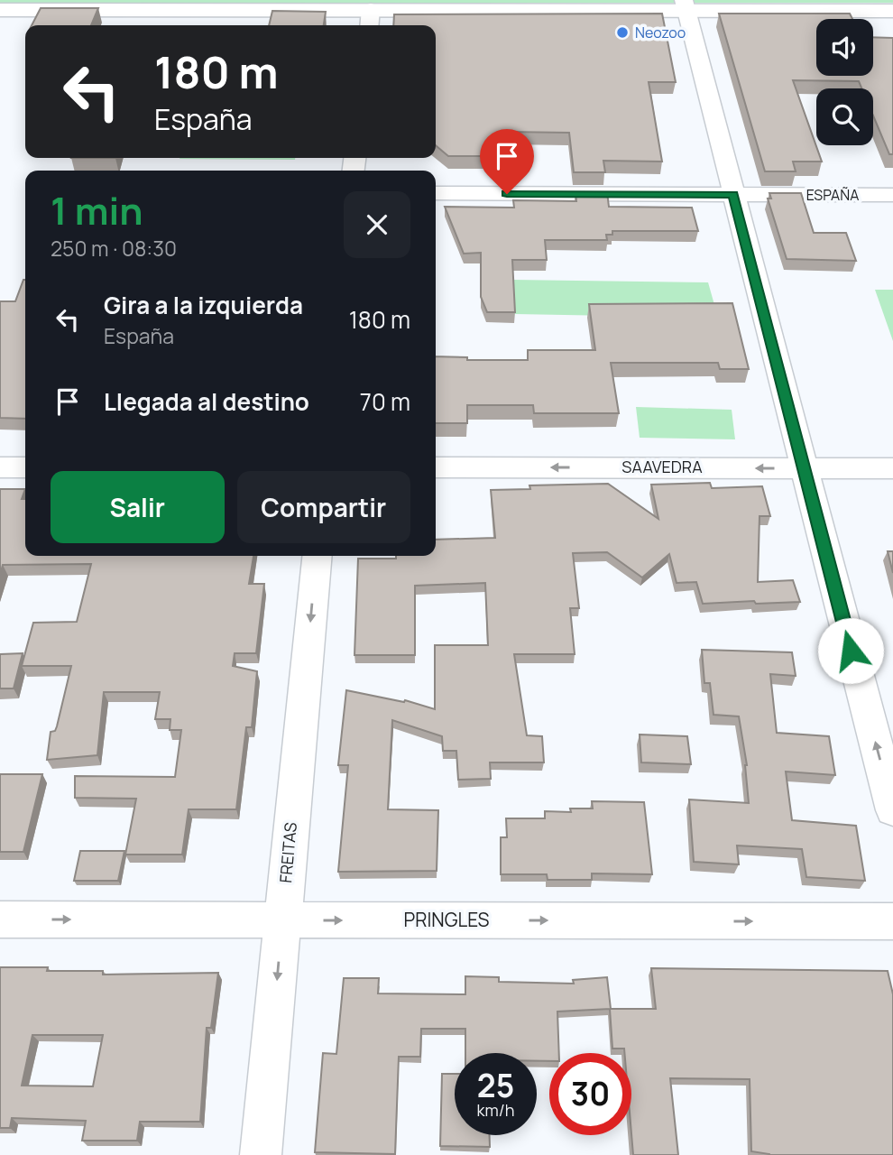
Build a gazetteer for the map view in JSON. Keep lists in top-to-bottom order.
{
  "streets": {
    "street": [
      "ESPAÑA",
      "SAAVEDRA",
      "FREITAS",
      "PRINGLES"
    ]
  },
  "crossings": [
    ["FREITAS", "PRINGLES"]
  ],
  "one_way": ["SAAVEDRA", "FREITAS", "PRINGLES"],
  "places": ["Neozoo"],
  "page": {
    "turn": ["180 m", "España"],
    "heading": ["1 min", "250 m · 08:30"],
    "list": [
      {
        "name": "Gira a la izquierda",
        "note": "España",
        "value": "180 m"
      },
      {
        "name": "Llegada al destino",
        "value": "70 m"
      }
    ],
    "buttons": ["Salir", "Compartir"],
    "speed": "25 km/h",
    "limit": "30"
  }
}
